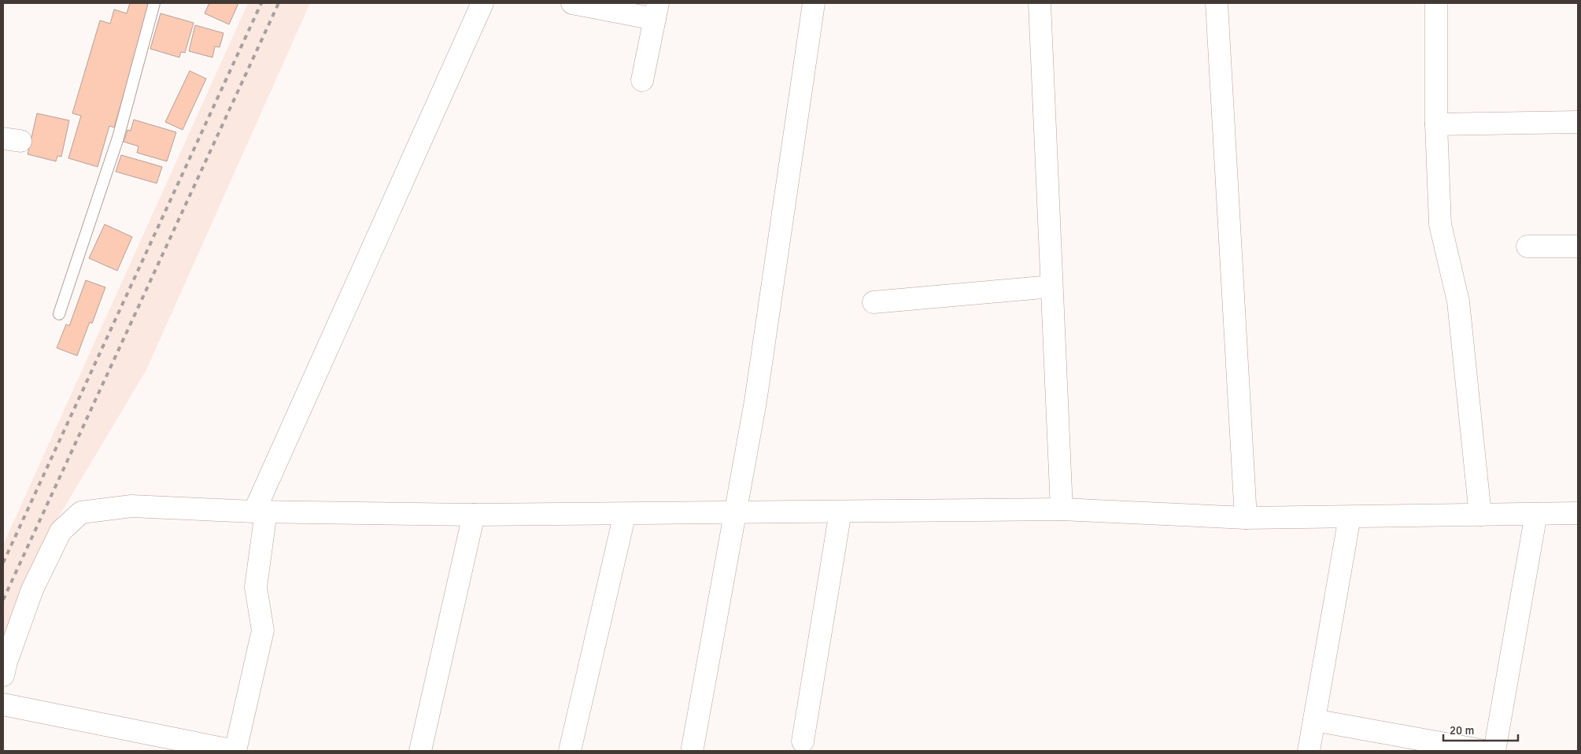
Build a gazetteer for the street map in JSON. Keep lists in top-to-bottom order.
{
  "scale_bar": "20 m"
}
